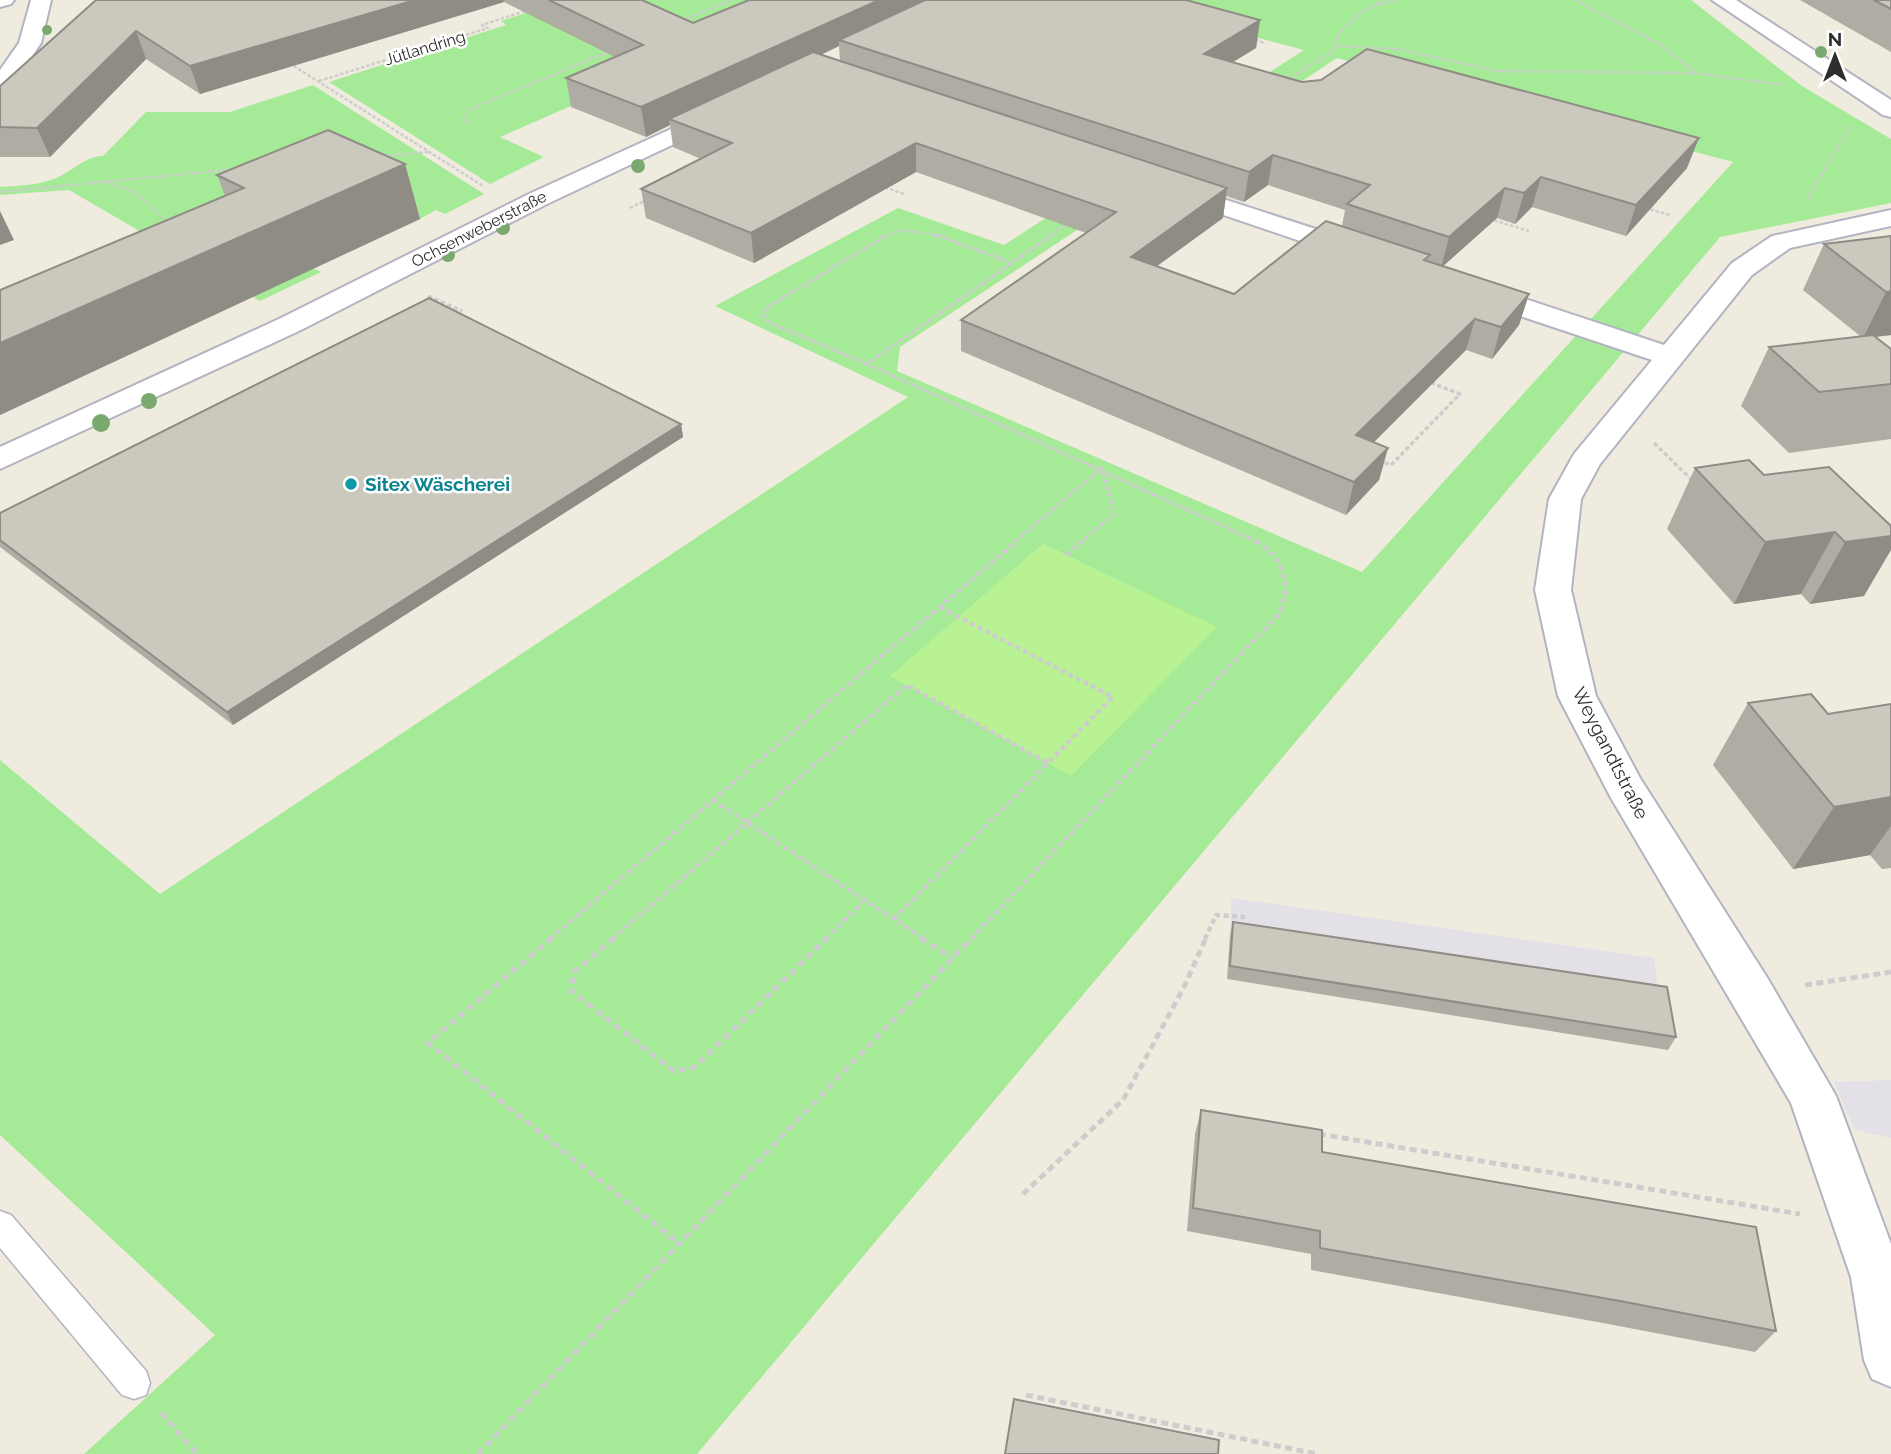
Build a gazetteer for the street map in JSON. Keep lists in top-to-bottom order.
{
  "streets": {
    "street": ["Ochsenweberstraße", "Weygandtstraße"],
    "path": ["Jütlandring"]
  },
  "places": ["Sitex Wäscherei"],
  "north": "top"
}
